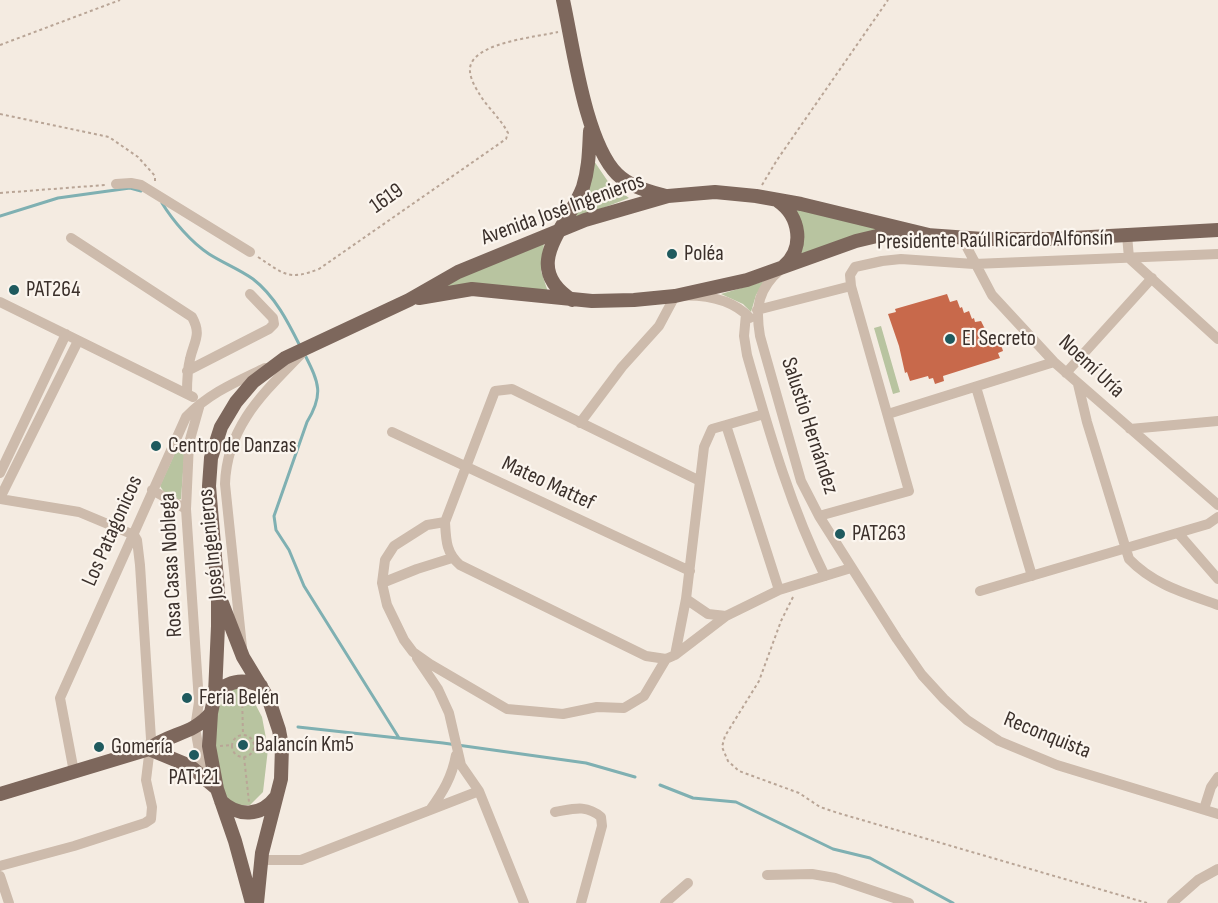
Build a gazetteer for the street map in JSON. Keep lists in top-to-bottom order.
{
  "streets": {
    "main road": ["Avenida José Ingenieros"],
    "street": [
      "Presidente Raúl Ricardo Alfonsín",
      "Noemí Uría",
      "Salustio Hernández",
      "Mateo Mattef",
      "Los Patagonicos",
      "José Ingenieros",
      "Rosa Casas Noblega",
      "Reconquista"
    ],
    "path": ["1619"]
  },
  "crossings": [
    ["Avenida José Ingenieros", "Los Patagonicos"],
    ["Avenida José Ingenieros", "José Ingenieros"],
    ["Presidente Raúl Ricardo Alfonsín", "Noemí Uría"],
    ["Presidente Raúl Ricardo Alfonsín", "Salustio Hernández"],
    ["Salustio Hernández", "Reconquista"],
    ["Los Patagonicos", "Rosa Casas Noblega"]
  ],
  "places": [
    "Poléa",
    "PAT264",
    "El Secreto",
    "Centro de Danzas",
    "PAT263",
    "Feria Belén",
    "Balancín Km5",
    "Gomería",
    "PAT121"
  ]
}
